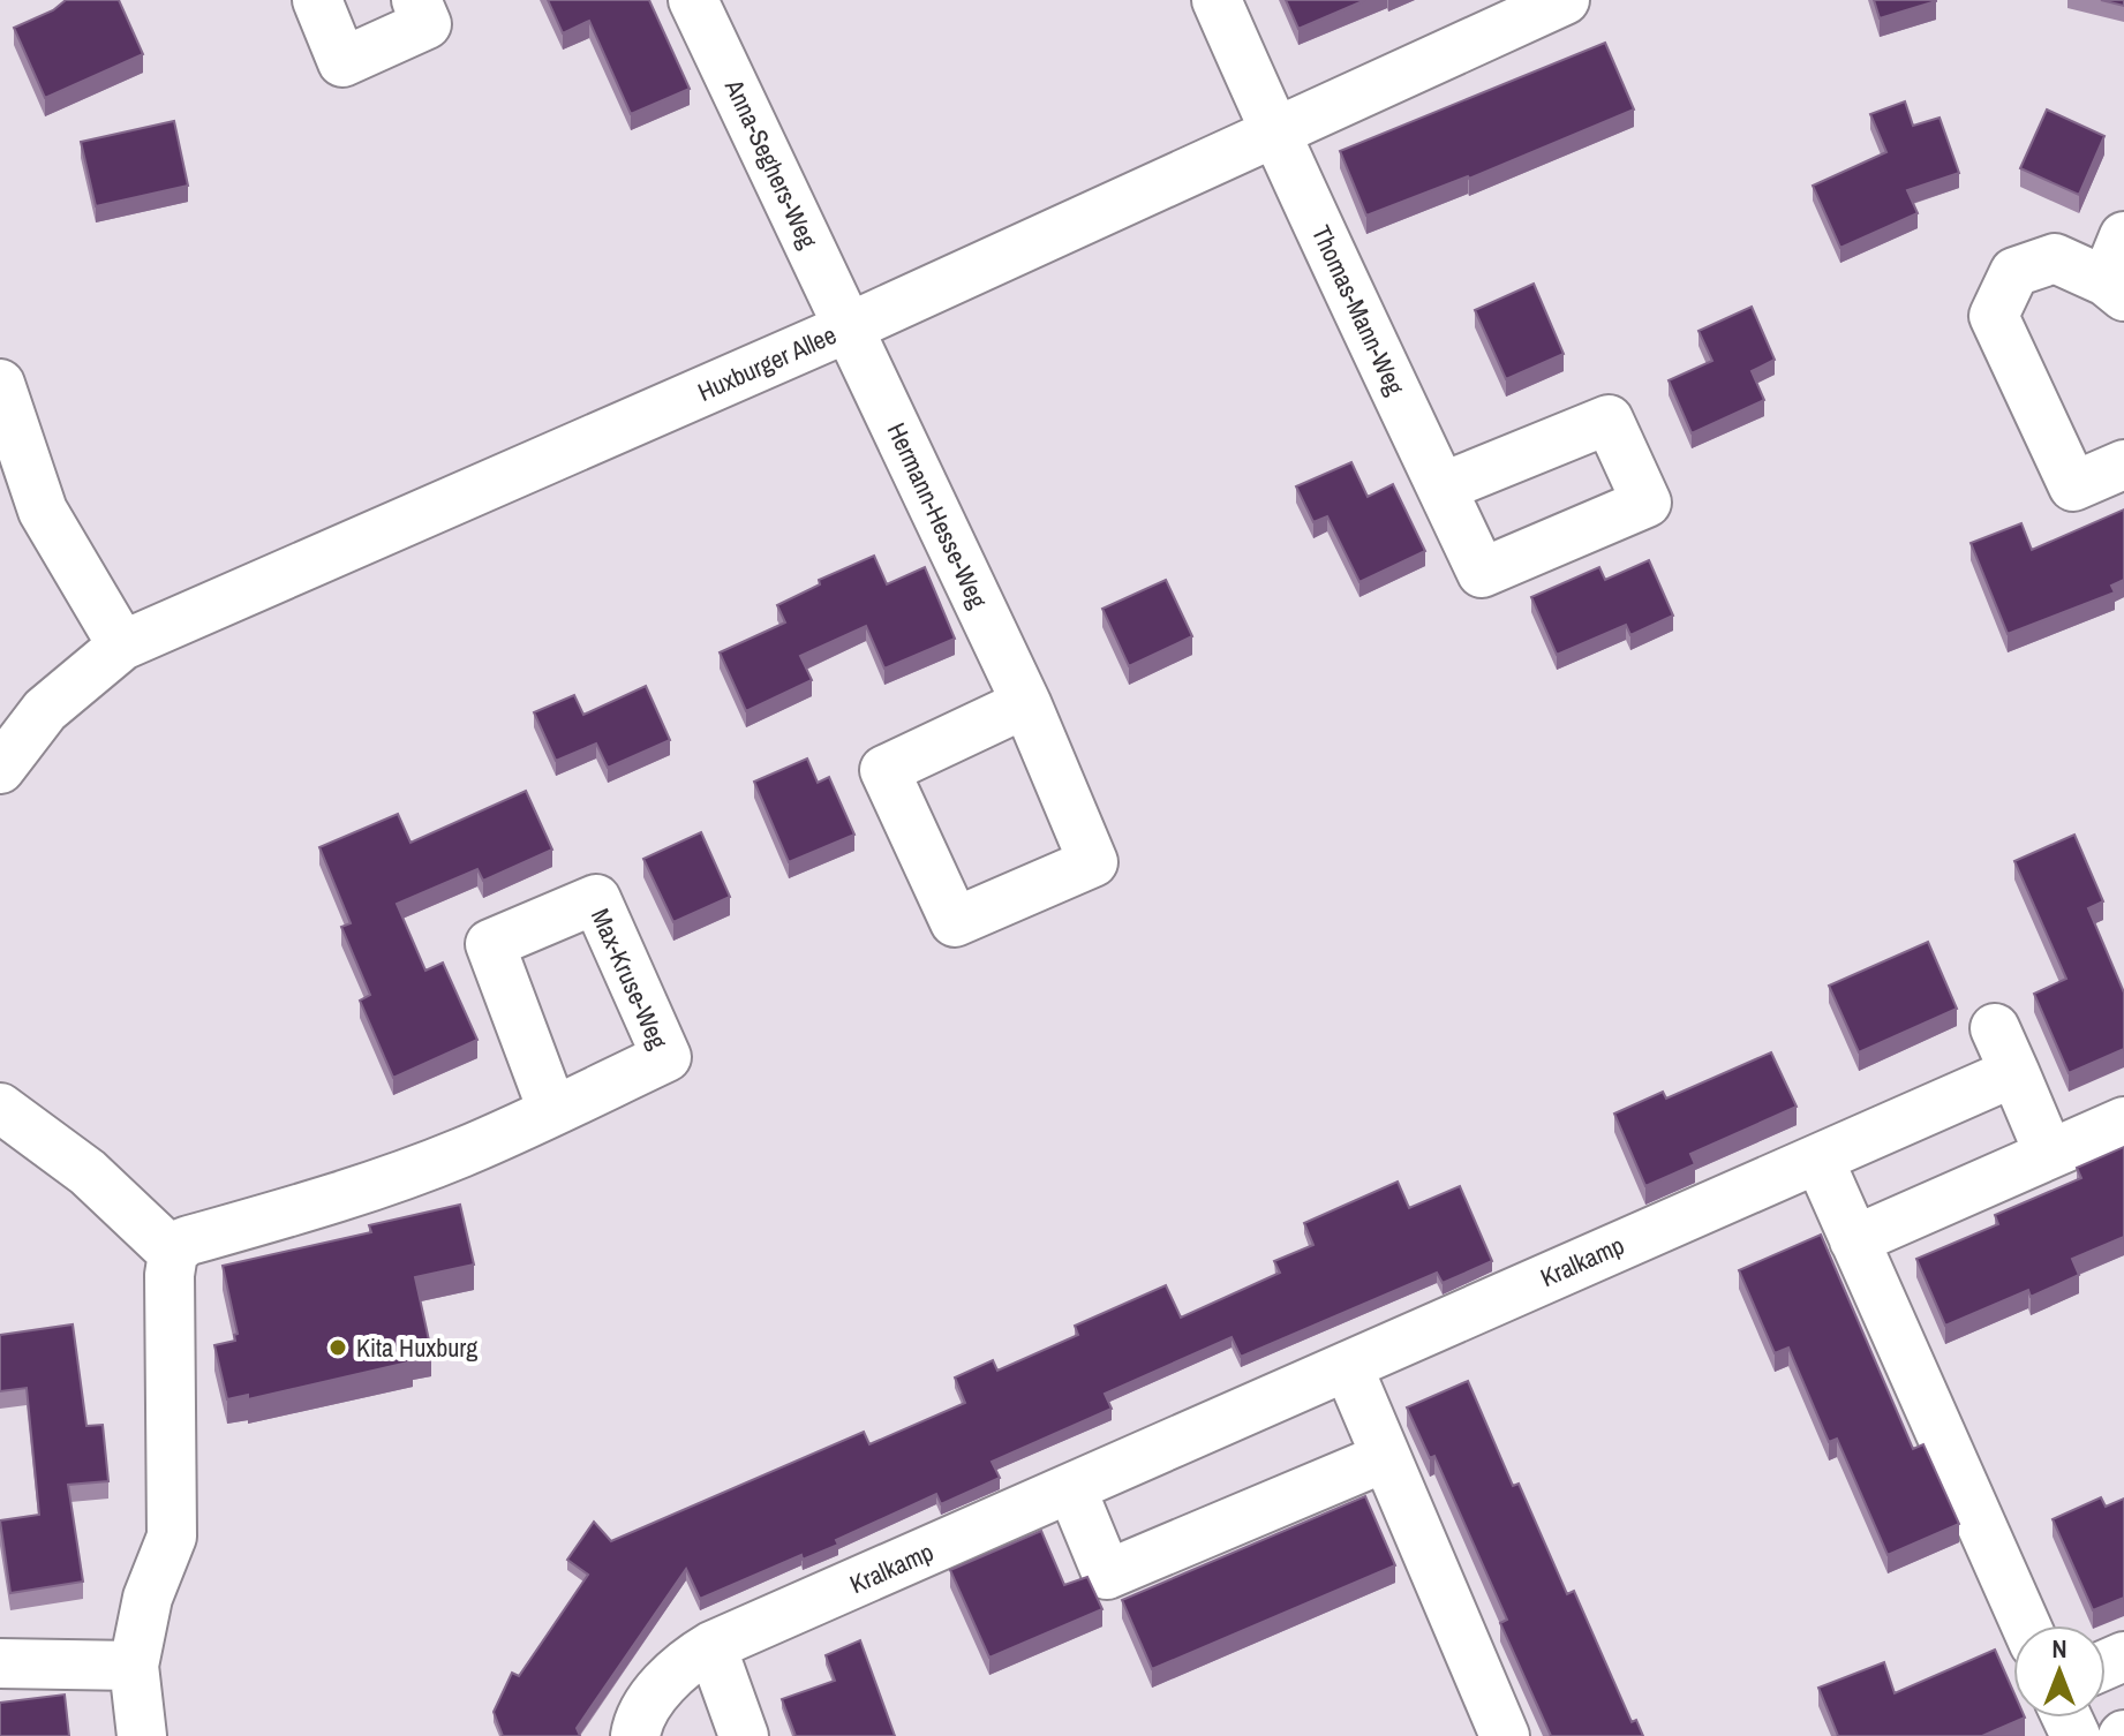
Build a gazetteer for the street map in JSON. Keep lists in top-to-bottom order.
{
  "streets": {
    "street": [
      "Anna-Seghers-Weg",
      "Thomas-Mann-Weg",
      "Huxburger Allee",
      "Hermann-Hesse-Weg",
      "Kralkamp"
    ]
  },
  "crossings": [
    ["Anna-Seghers-Weg", "Huxburger Allee"],
    ["Anna-Seghers-Weg", "Hermann-Hesse-Weg"],
    ["Thomas-Mann-Weg", "Huxburger Allee"],
    ["Huxburger Allee", "Hermann-Hesse-Weg"]
  ],
  "places": ["Kita Huxburg"],
  "north": "top"
}
